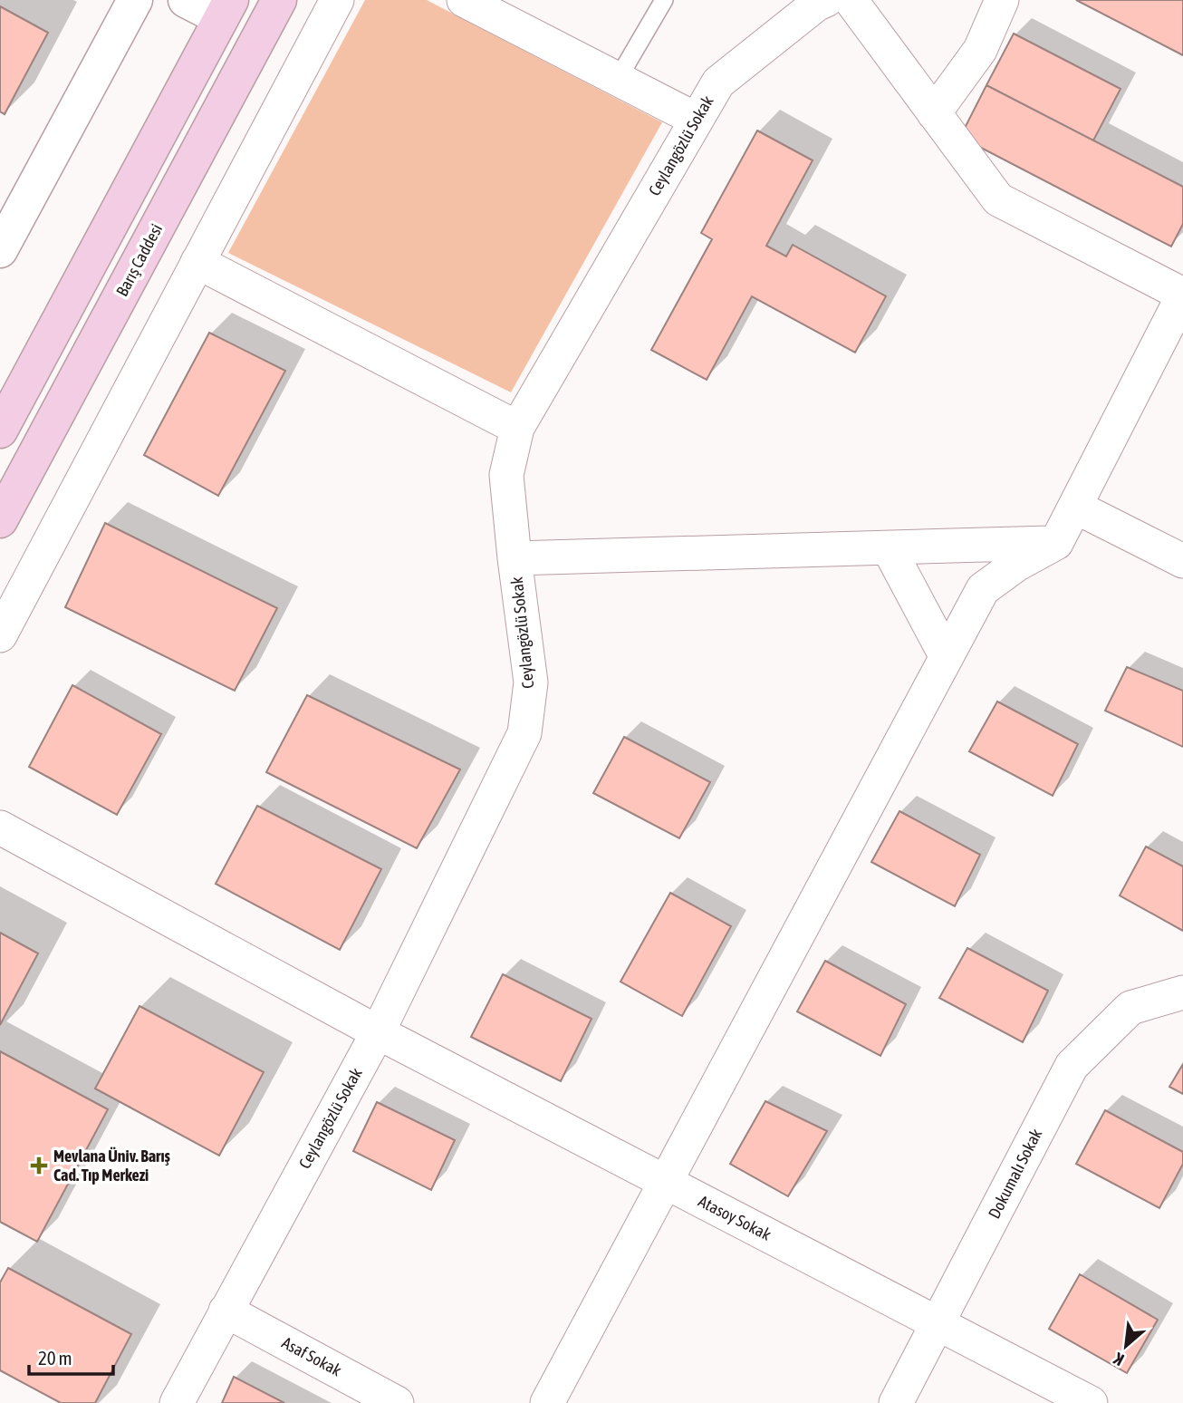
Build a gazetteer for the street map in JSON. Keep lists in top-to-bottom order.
{
  "streets": {
    "main road": ["Barış Caddesi"],
    "street": [
      "Ceylangözlü Sokak",
      "Dokumalı Sokak",
      "Atasoy Sokak",
      "Asaf Sokak"
    ]
  },
  "crossings": [
    ["Ceylangözlü Sokak", "Atasoy Sokak"],
    ["Ceylangözlü Sokak", "Asaf Sokak"],
    ["Dokumalı Sokak", "Atasoy Sokak"]
  ],
  "places": {
    "health": ["Mevlana Üniv. Barış Cad. Tıp Merkezi"]
  },
  "scale_bar": "20 m",
  "north": "bottom left"
}
